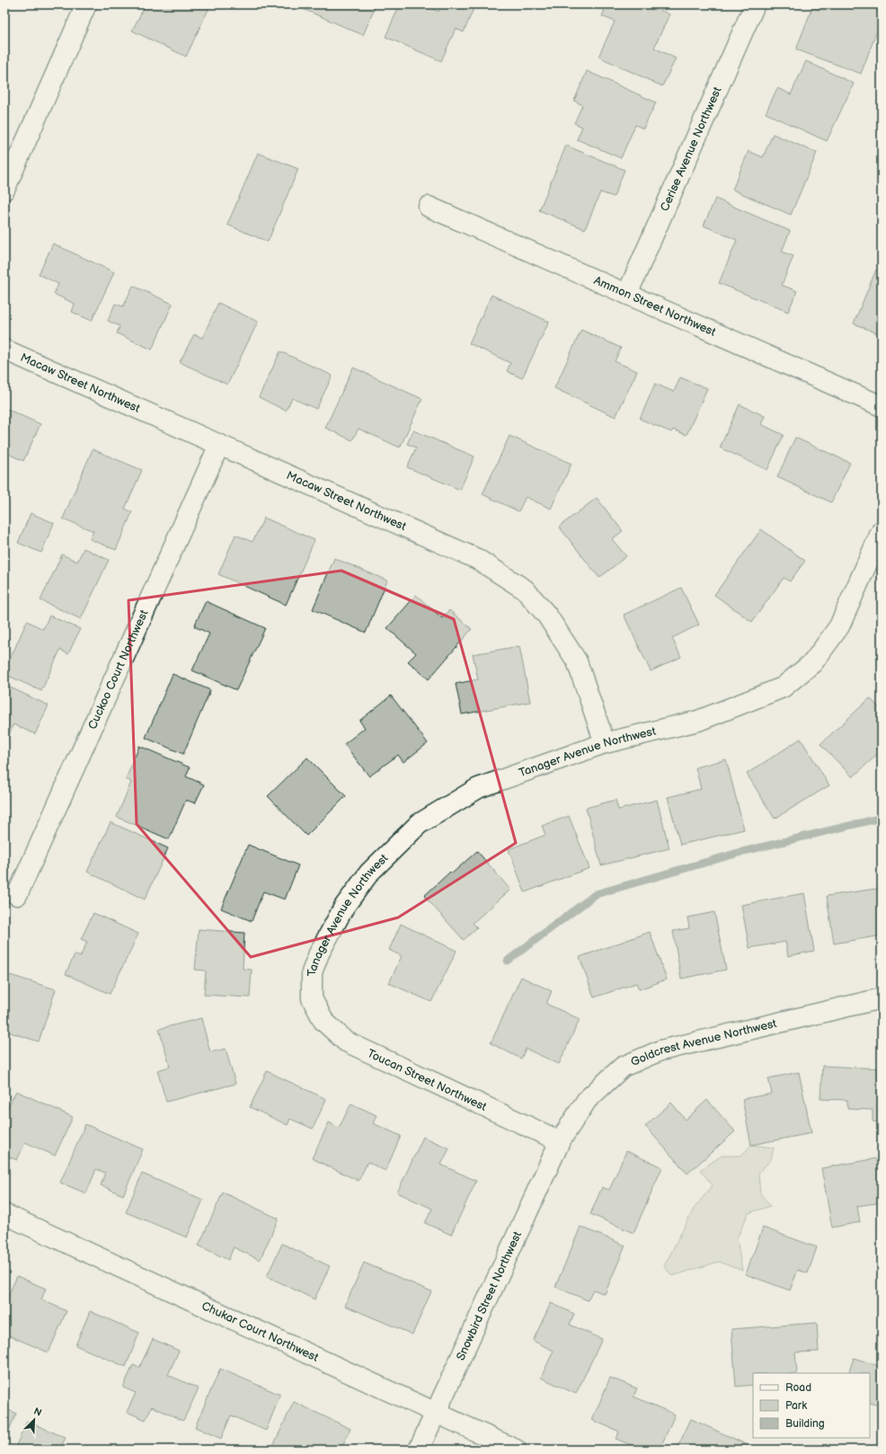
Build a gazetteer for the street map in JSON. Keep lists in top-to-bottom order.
{
  "streets": {
    "street": [
      "Cerise Avenue Northwest",
      "Ammon Street Northwest",
      "Macaw Street Northwest",
      "Cuckoo Court Northwest",
      "Tanager Avenue Northwest",
      "Goldcrest Avenue Northwest",
      "Toucan Street Northwest",
      "Snowbird Street Northwest",
      "Chukar Court Northwest"
    ]
  },
  "crossings": [
    ["Cerise Avenue Northwest", "Ammon Street Northwest"],
    ["Macaw Street Northwest", "Cuckoo Court Northwest"],
    ["Macaw Street Northwest", "Tanager Avenue Northwest"],
    ["Tanager Avenue Northwest", "Toucan Street Northwest"],
    ["Goldcrest Avenue Northwest", "Toucan Street Northwest"],
    ["Goldcrest Avenue Northwest", "Snowbird Street Northwest"],
    ["Toucan Street Northwest", "Snowbird Street Northwest"],
    ["Snowbird Street Northwest", "Chukar Court Northwest"]
  ],
  "legend": ["Road", "Park", "Building"],
  "north": "top right"
}
